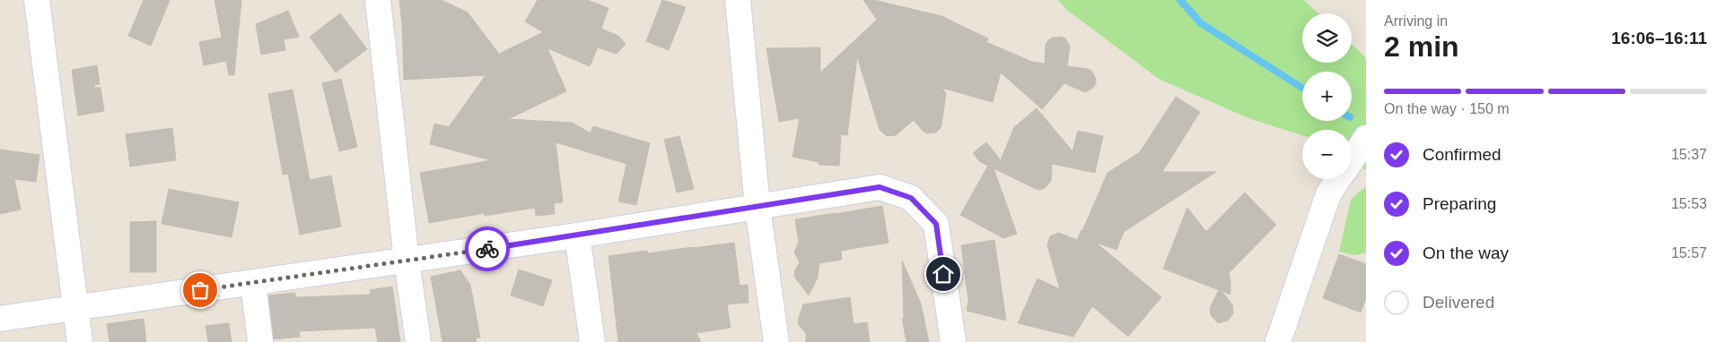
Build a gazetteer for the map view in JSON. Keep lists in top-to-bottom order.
{
  "page": {
    "heading": ["2 min", "Arriving in", "16:06–16:11"],
    "map_buttons": ["+", "−"],
    "bar": "On the way · 150 m",
    "list": [
      ["Confirmed", "15:37"],
      ["Preparing", "15:53"],
      ["On the way", "15:57"],
      "Delivered"
    ]
  }
}
